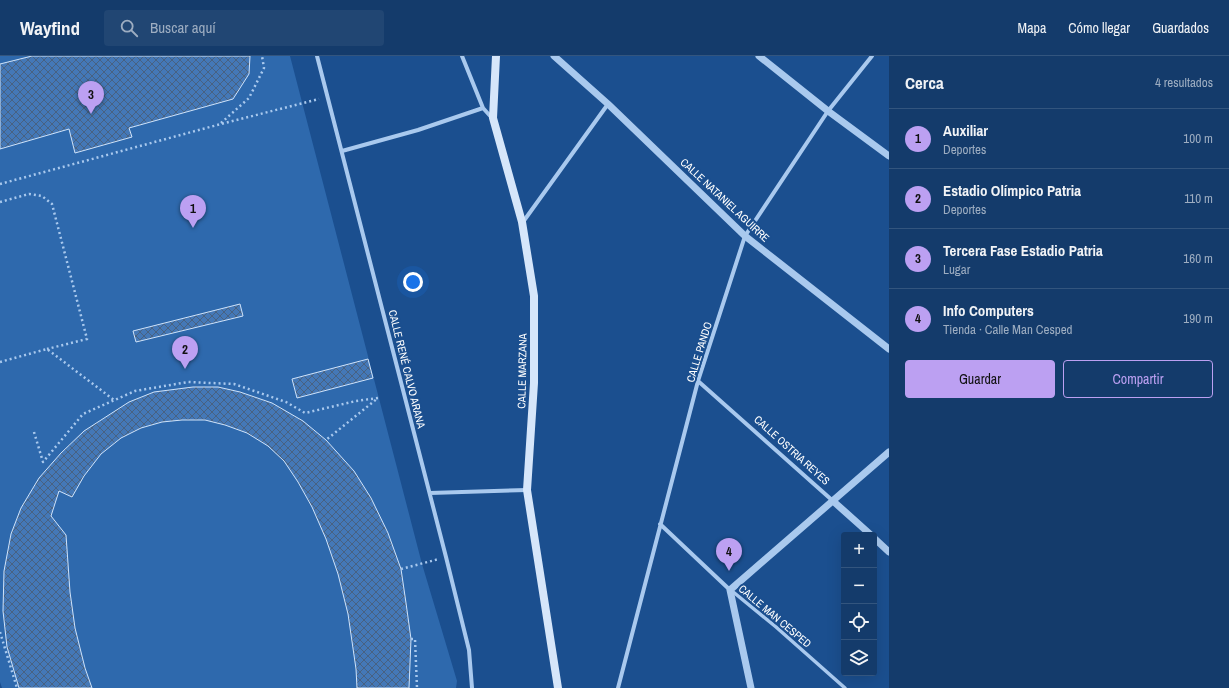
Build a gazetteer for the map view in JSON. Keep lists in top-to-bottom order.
{
  "streets": {
    "main road": ["CALLE MARZANA"],
    "street": [
      "CALLE NATANIEL AGUIRRE",
      "CALLE PANDO",
      "CALLE RENÉ CALVO ARANA",
      "CALLE OSTRIA REYES",
      "CALLE MAN CESPED"
    ]
  },
  "crossings": [
    ["CALLE NATANIEL AGUIRRE", "CALLE PANDO"],
    ["CALLE PANDO", "CALLE OSTRIA REYES"],
    ["CALLE PANDO", "CALLE MAN CESPED"]
  ],
  "page": {
    "header": "Wayfind",
    "search": "Buscar aquí",
    "nav": ["Mapa", "Cómo llegar", "Guardados"],
    "heading": ["Cerca", "4 resultados"],
    "pins": [
      "3",
      "1",
      "2",
      "4"
    ],
    "list": [
      {
        "mark": "1",
        "name": "Auxiliar",
        "note": "Deportes",
        "value": "100 m"
      },
      {
        "mark": "2",
        "name": "Estadio Olímpico Patria",
        "note": "Deportes",
        "value": "110 m"
      },
      {
        "mark": "3",
        "name": "Tercera Fase Estadio Patria",
        "note": "Lugar",
        "value": "160 m"
      },
      {
        "mark": "4",
        "name": "Info Computers",
        "note": "Tienda · Calle Man Cesped",
        "value": "190 m"
      }
    ],
    "buttons": ["Guardar", "Compartir"],
    "map_buttons": ["+", "−"]
  }
}
